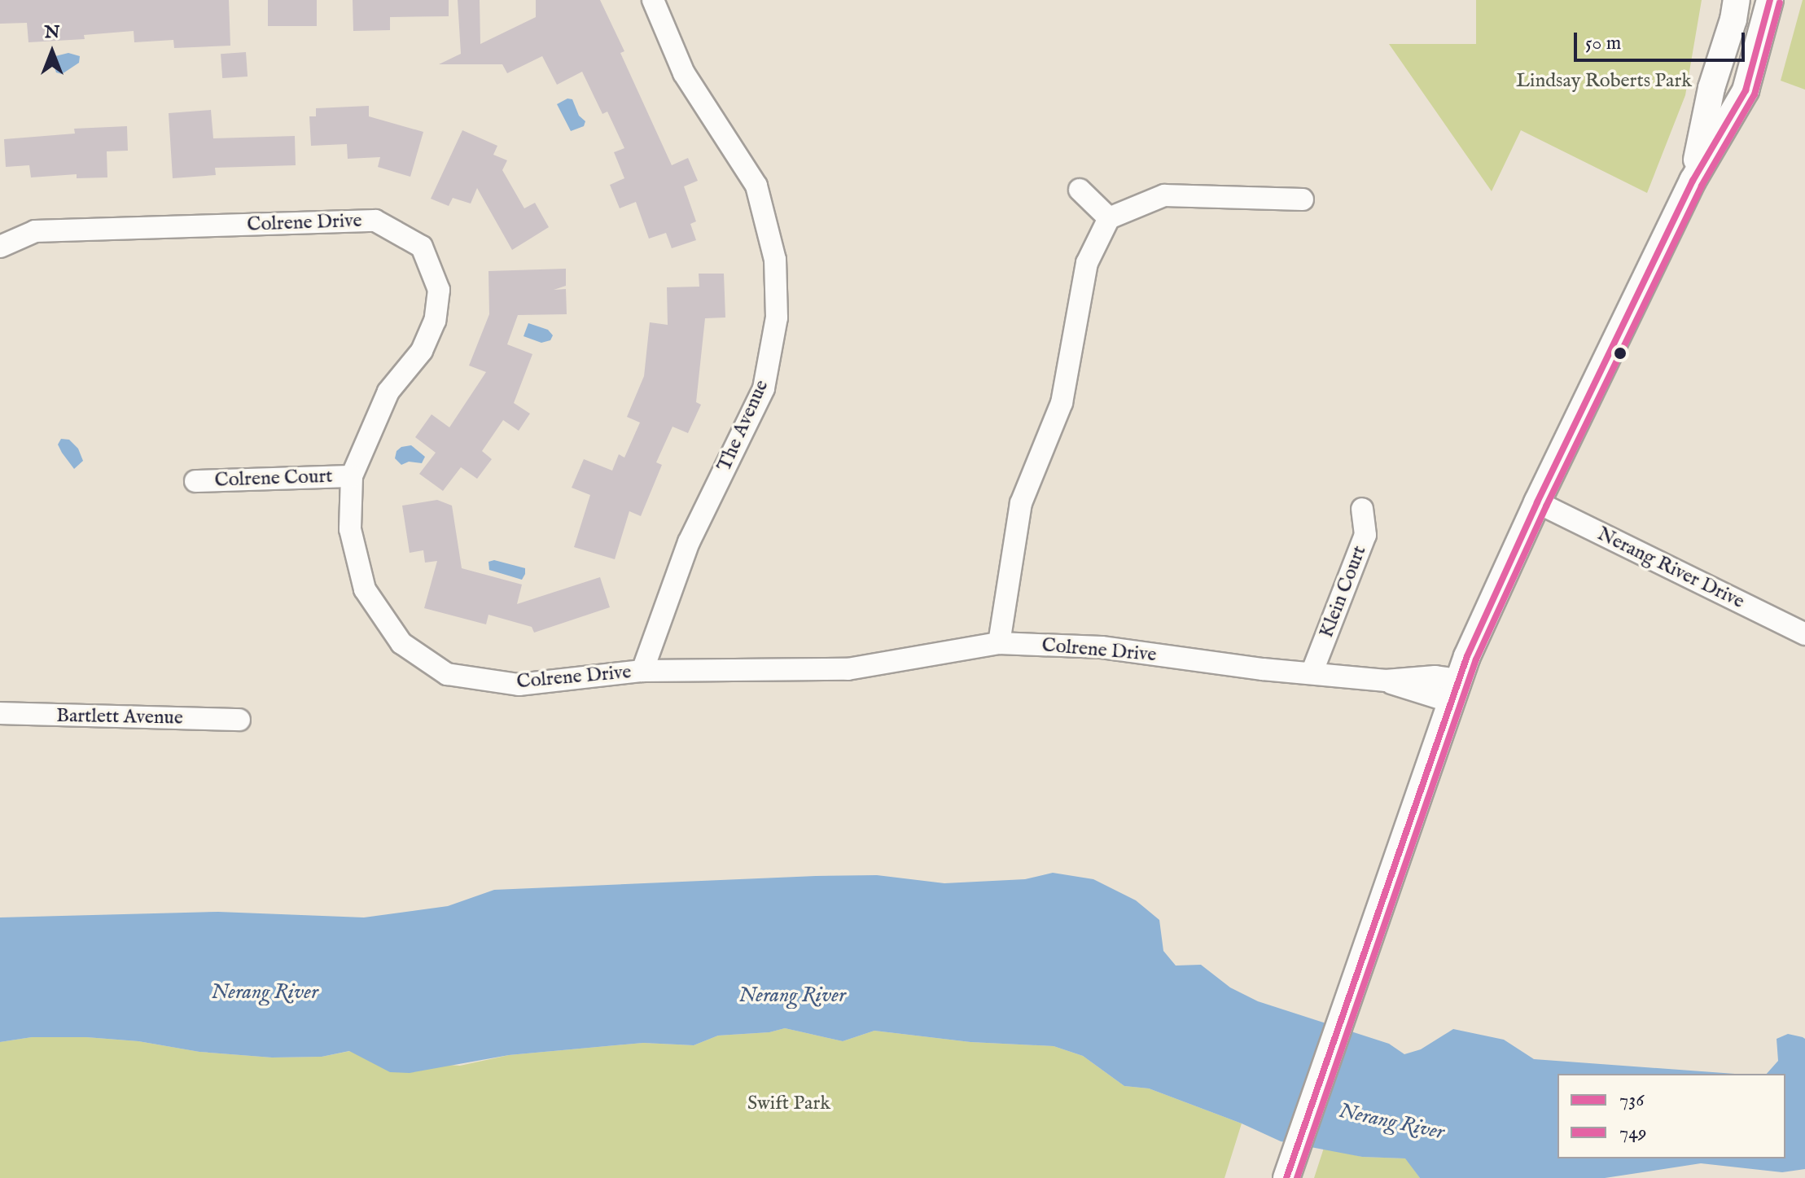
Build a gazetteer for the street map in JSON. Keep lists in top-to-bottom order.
{
  "streets": {
    "street": [
      "Colrene Drive",
      "The Avenue",
      "Colrene Court",
      "Nerang River Drive",
      "Klein Court",
      "Bartlett Avenue"
    ]
  },
  "crossings": [
    ["Colrene Drive", "The Avenue"],
    ["Colrene Drive", "Colrene Court"],
    ["Colrene Drive", "Klein Court"]
  ],
  "water": ["Nerang River"],
  "parks": ["Lindsay Roberts Park", "Swift Park"],
  "lines": ["transit line 736", "transit line 749"],
  "legend": ["736", "749"],
  "scale_bar": "50 m",
  "north": "top"
}
